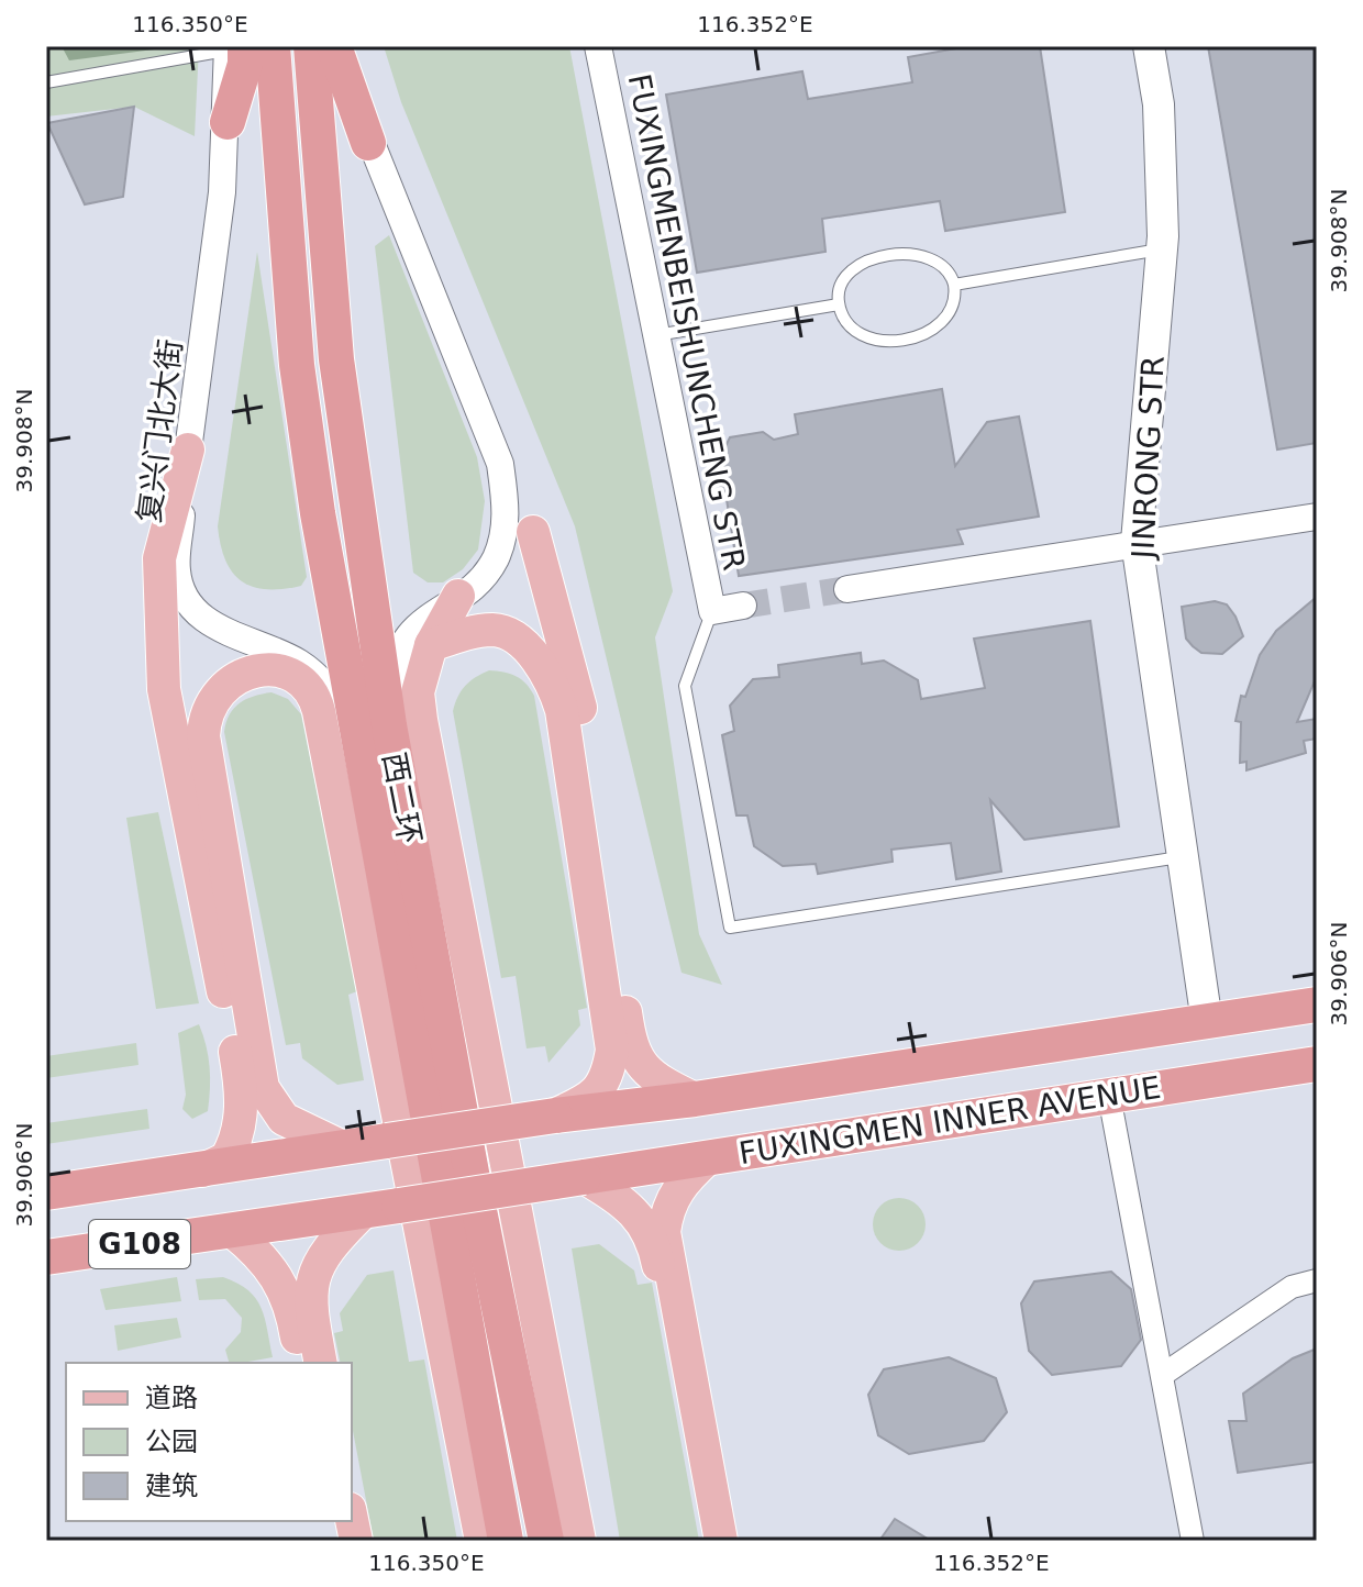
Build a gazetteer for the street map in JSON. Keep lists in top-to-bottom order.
{
  "streets": {
    "highway": ["西二环", "FUXINGMEN INNER AVENUE", "G108"],
    "main road": ["JINRONG STR"],
    "street": ["FUXINGMENBEISHUNCHENG STR", "复兴门北大街"]
  },
  "crossings": [
    ["复兴门北大街", "西二环"],
    ["JINRONG STR", "FUXINGMEN INNER AVENUE"],
    ["FUXINGMEN INNER AVENUE", "G108"]
  ],
  "legend": ["道路", "公园", "建筑"],
  "coordinates": [
    "116.350°E",
    "116.352°E",
    "39.908°N",
    "39.906°N"
  ]
}
